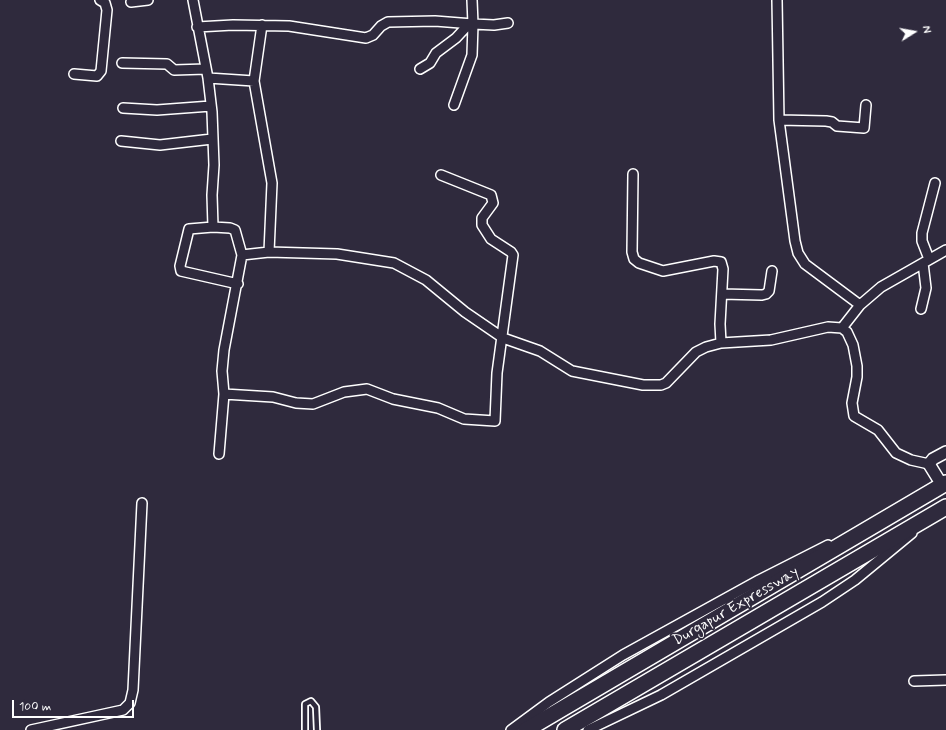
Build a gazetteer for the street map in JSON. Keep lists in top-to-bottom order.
{
  "streets": {
    "highway": ["Durgapur Expressway"]
  },
  "scale_bar": "100 m",
  "north": "right"
}
